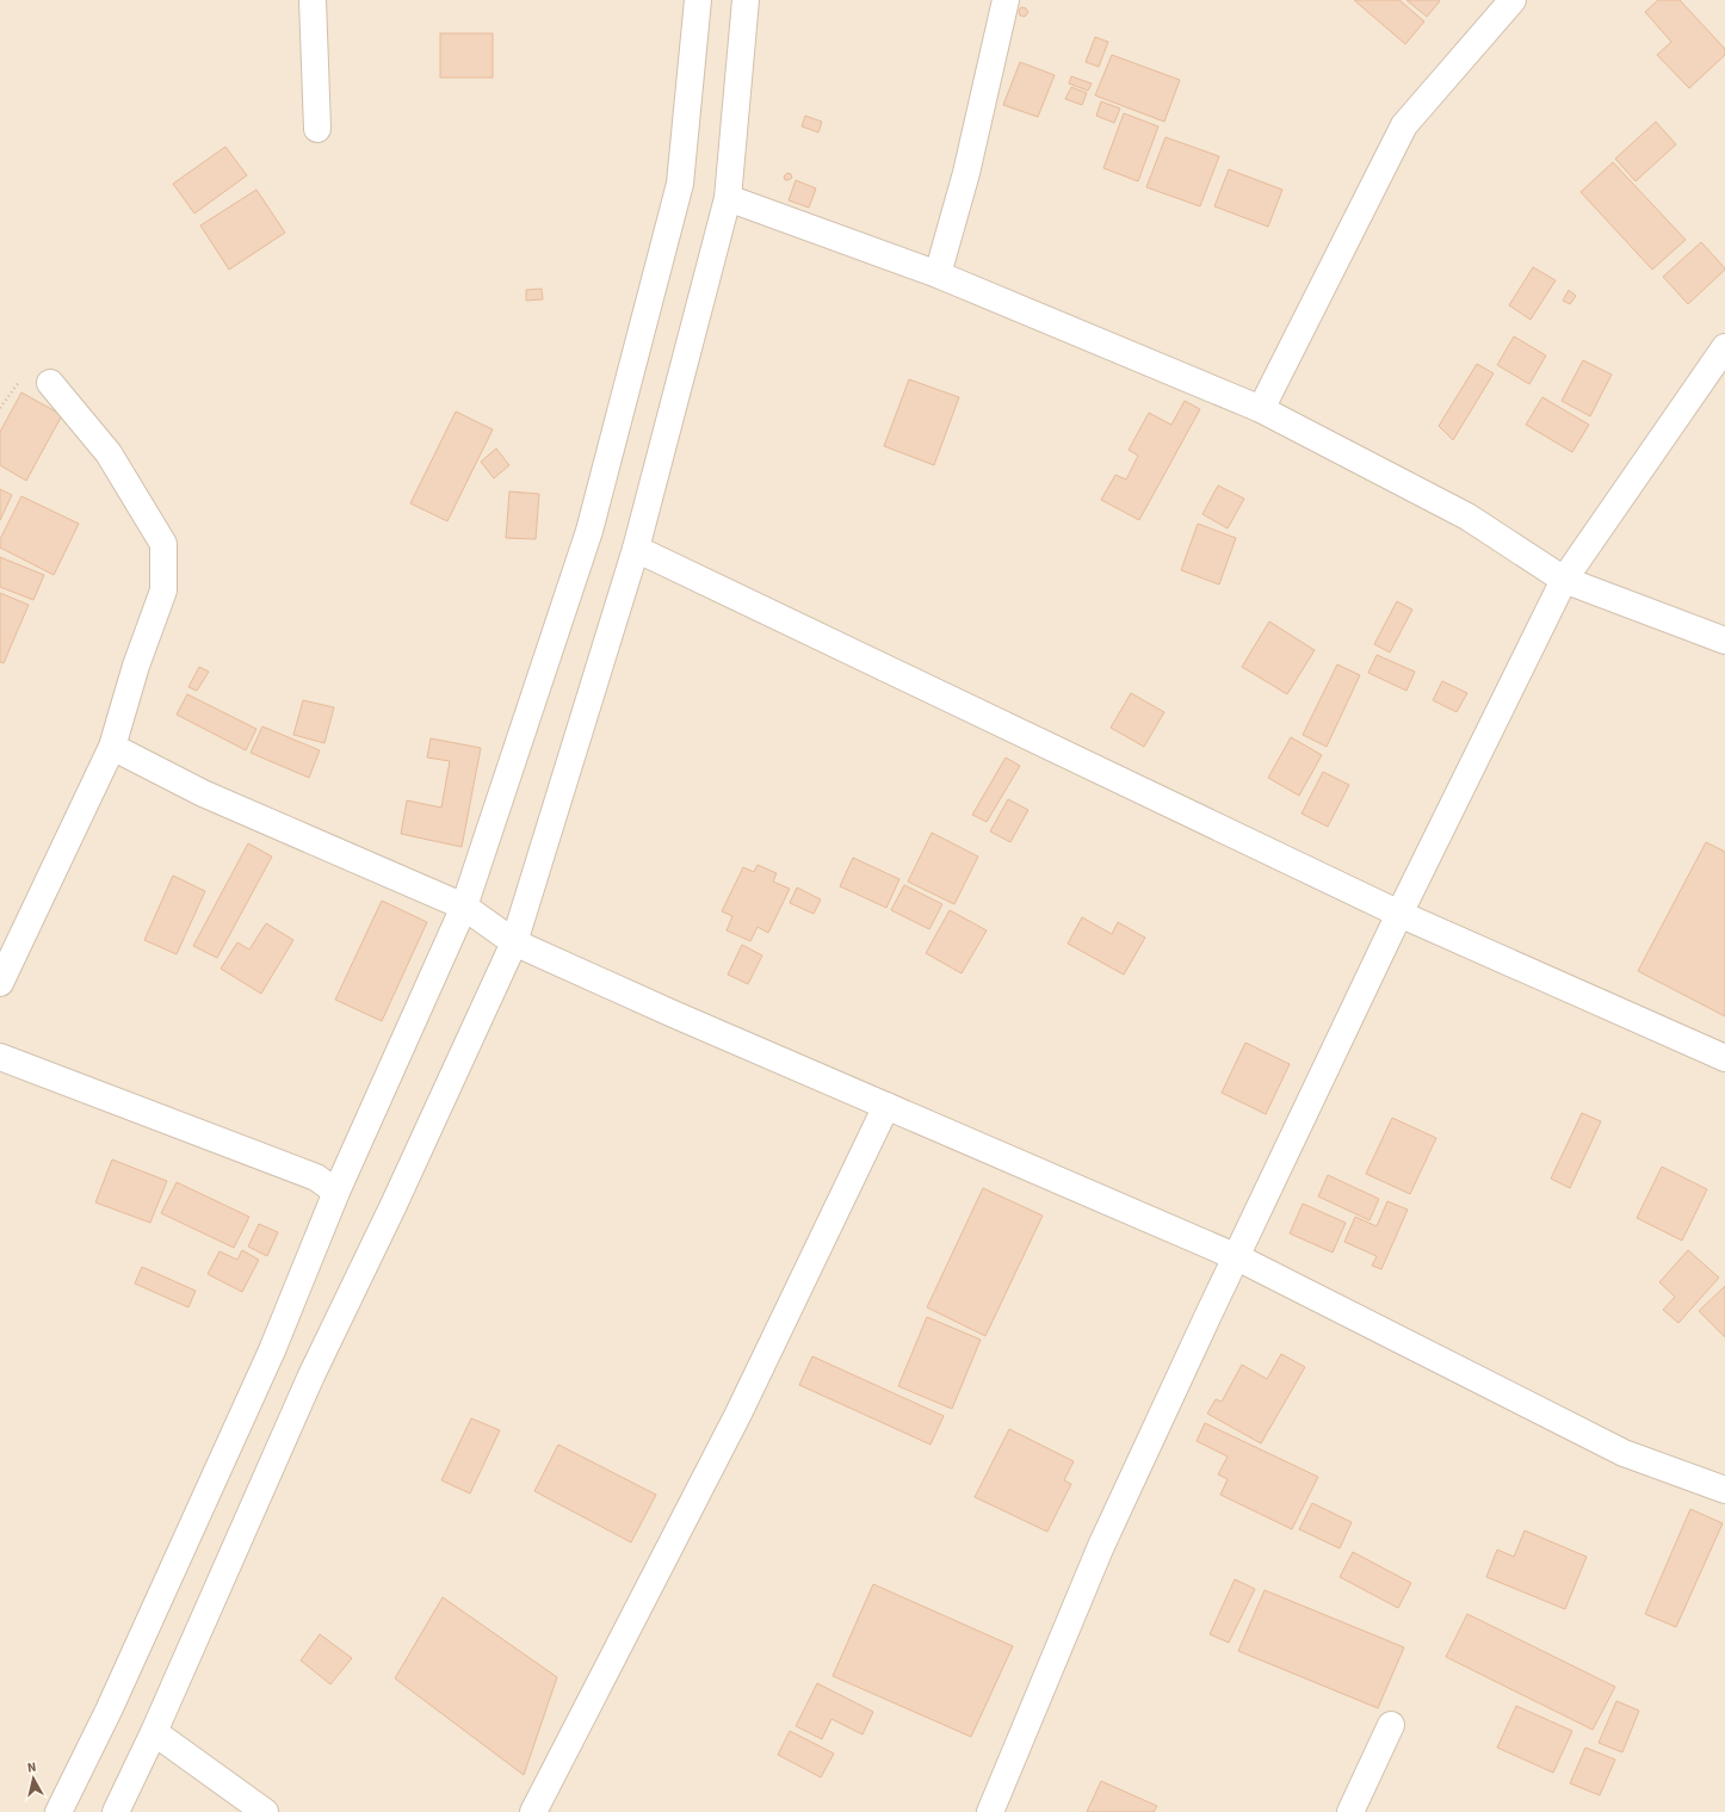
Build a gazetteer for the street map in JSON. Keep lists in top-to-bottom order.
{
  "north": "top"
}
